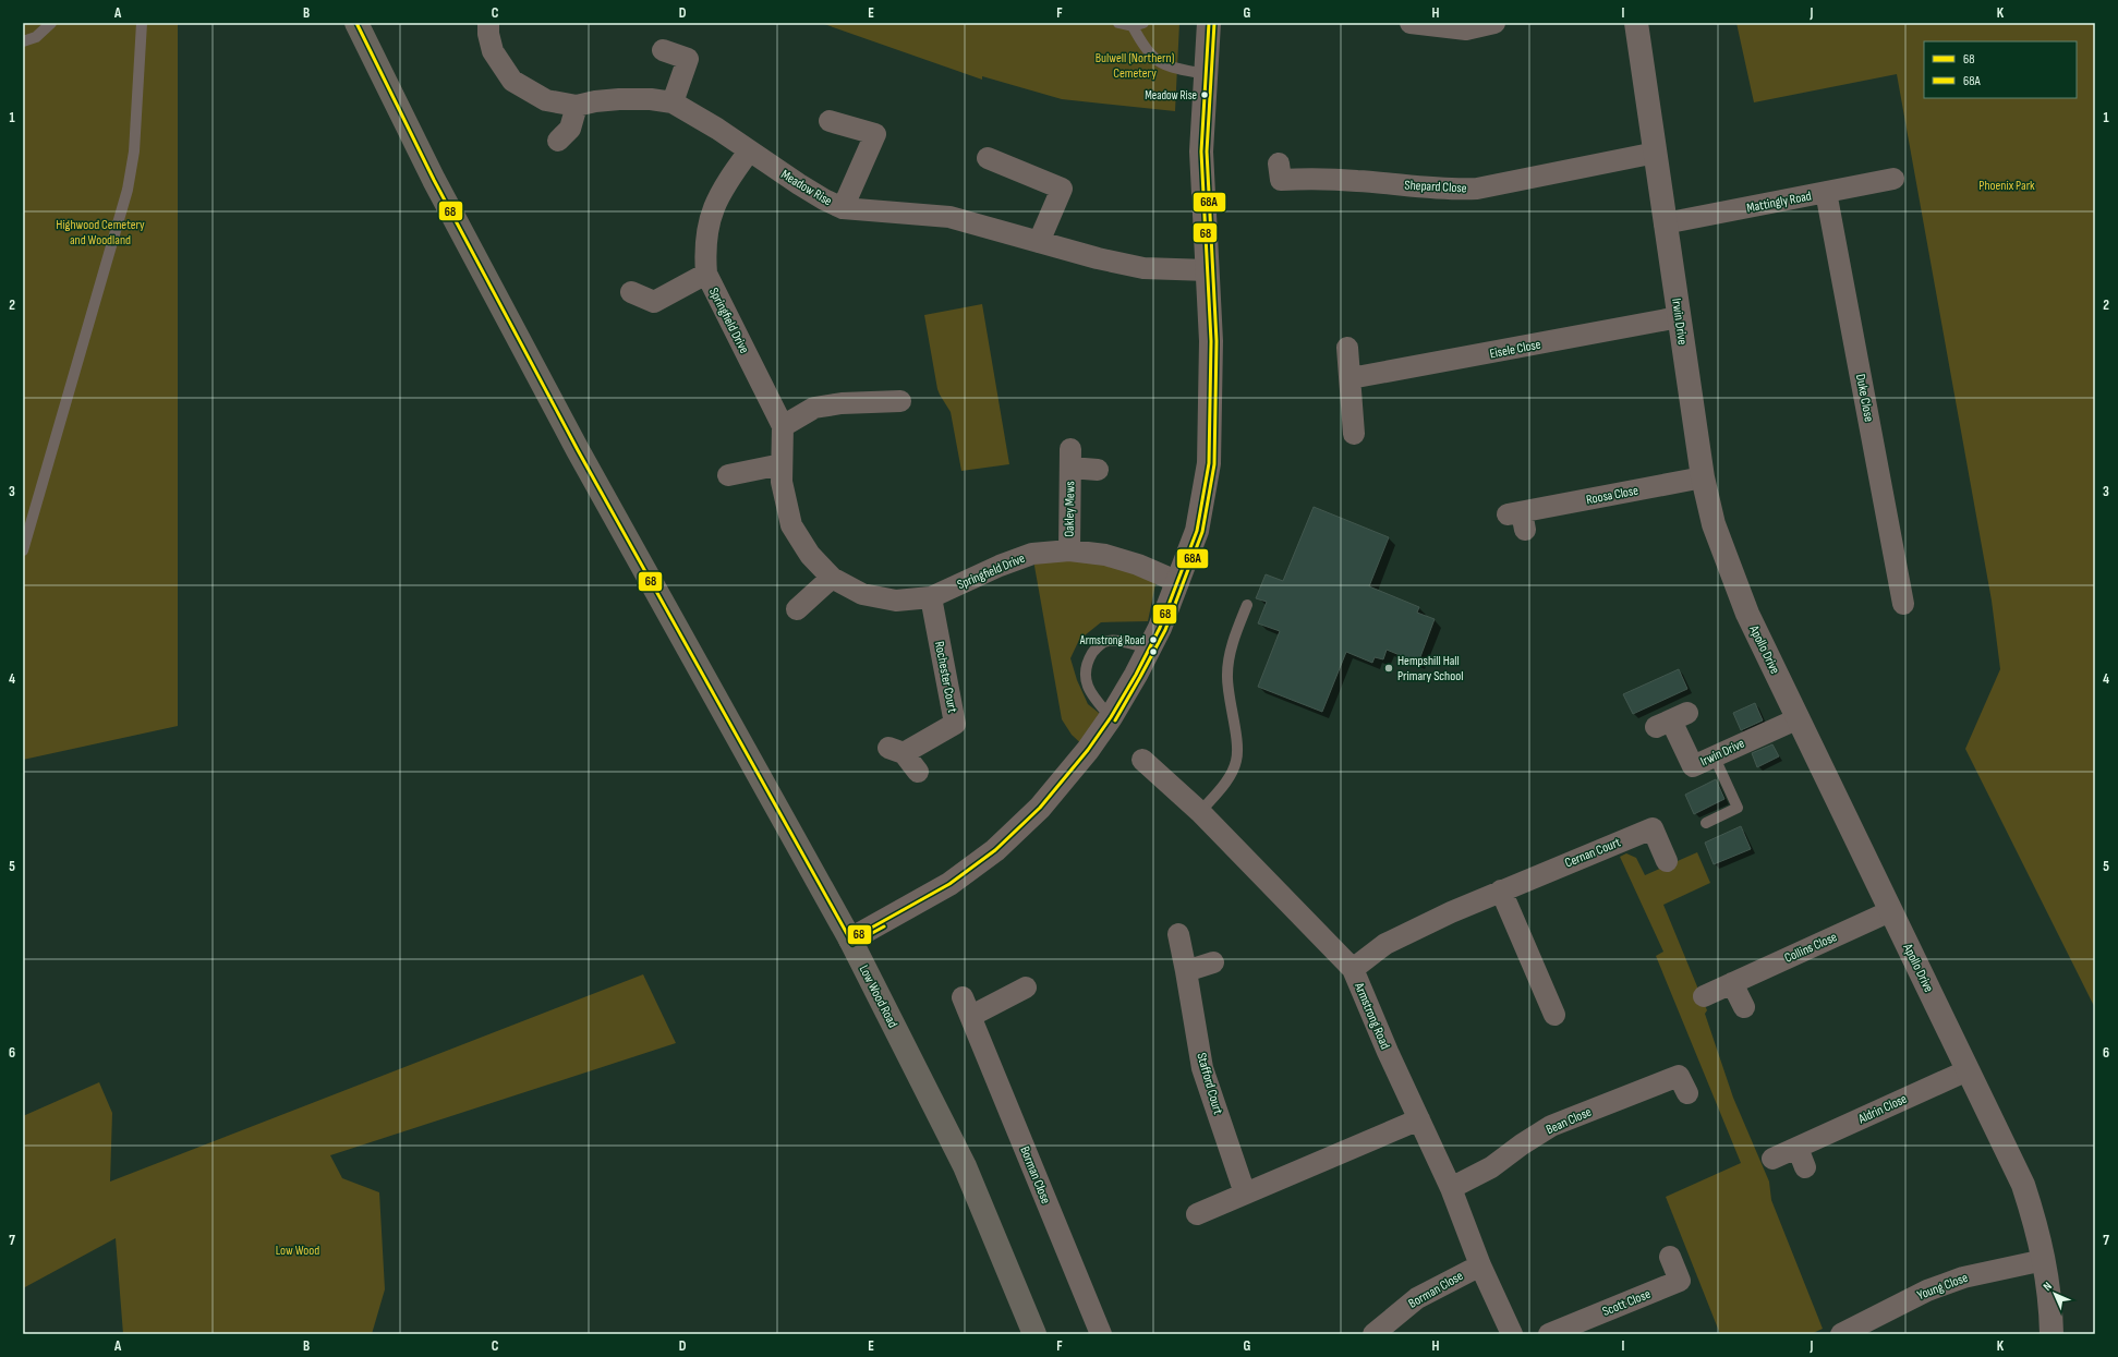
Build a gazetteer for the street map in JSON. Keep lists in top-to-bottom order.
{
  "streets": {
    "main road": ["Low Wood Road"],
    "street": [
      "Shepard Close",
      "Meadow Rise",
      "Mattingly Road",
      "Springfield Drive",
      "Irwin Drive",
      "Eisele Close",
      "Duke Close",
      "Roosa Close",
      "Oakley Mews",
      "Apollo Drive",
      "Rochester Court",
      "Cernan Court",
      "Collins Close",
      "Armstrong Road",
      "Stafford Court",
      "Aldrin Close",
      "Bean Close",
      "Borman Close",
      "Young Close",
      "Scott Close"
    ]
  },
  "crossings": [
    ["Shepard Close", "Irwin Drive"],
    ["Meadow Rise", "Springfield Drive"],
    ["Mattingly Road", "Irwin Drive"],
    ["Mattingly Road", "Duke Close"],
    ["Springfield Drive", "Oakley Mews"],
    ["Springfield Drive", "Rochester Court"],
    ["Irwin Drive", "Eisele Close"],
    ["Irwin Drive", "Roosa Close"],
    ["Irwin Drive", "Apollo Drive"],
    ["Apollo Drive", "Collins Close"],
    ["Apollo Drive", "Aldrin Close"],
    ["Apollo Drive", "Young Close"],
    ["Cernan Court", "Armstrong Road"],
    ["Armstrong Road", "Bean Close"],
    ["Armstrong Road", "Borman Close"]
  ],
  "parks": [
    "Bulwell (Northern) Cemetery",
    "Phoenix Park",
    "Highwood Cemetery and Woodland",
    "Low Wood"
  ],
  "places": ["Meadow Rise", "Armstrong Road", "Hempshill Hall Primary School"],
  "lines": ["transit line 68", "transit line 68A"],
  "legend": ["68", "68A"],
  "north": "top left",
  "grid": {
    "columns": [
      "A",
      "B",
      "C",
      "D",
      "E",
      "F",
      "G",
      "H",
      "I",
      "J",
      "K"
    ],
    "rows": [
      "1",
      "2",
      "3",
      "4",
      "5",
      "6",
      "7"
    ]
  }
}
